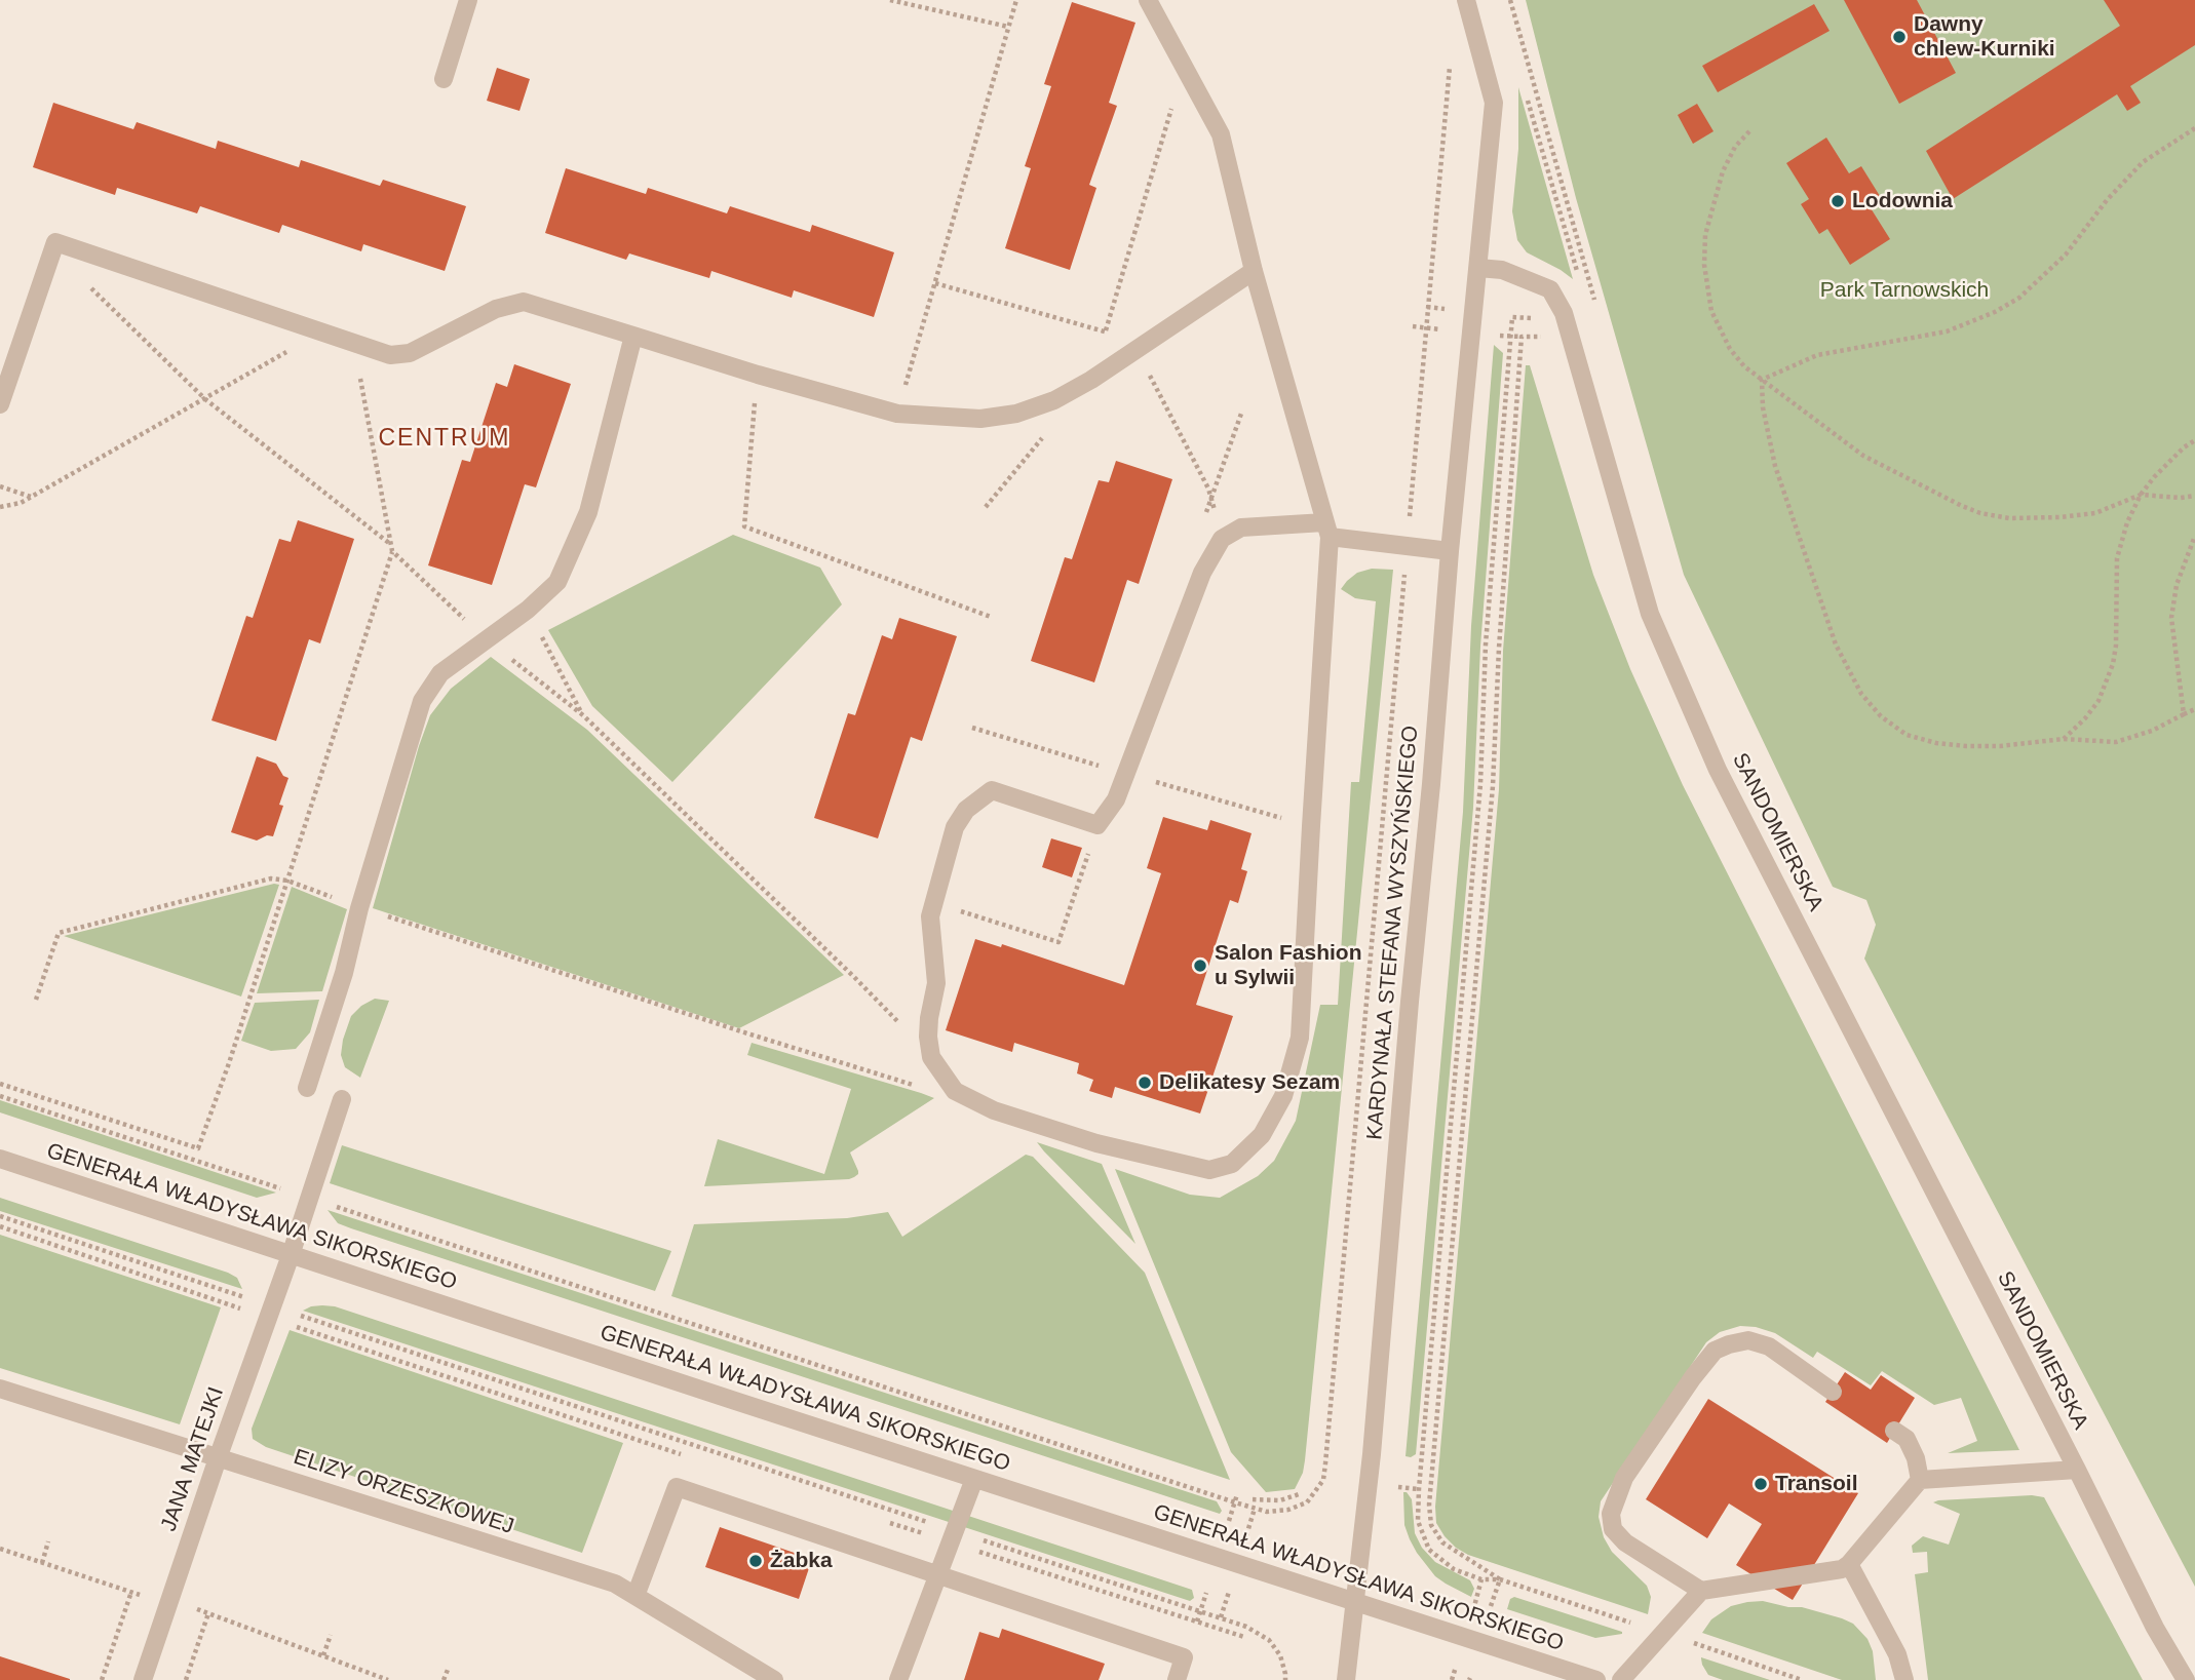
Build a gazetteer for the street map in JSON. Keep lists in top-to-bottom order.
{
  "streets": {
    "street": [
      "SANDOMIERSKA",
      "KARDYNAŁA STEFANA WYSZYŃSKIEGO",
      "GENERAŁA WŁADYSŁAWA SIKORSKIEGO",
      "JANA MATEJKI",
      "ELIZY ORZESZKOWEJ"
    ]
  },
  "crossings": [
    ["SANDOMIERSKA", "KARDYNAŁA STEFANA WYSZYŃSKIEGO"],
    ["KARDYNAŁA STEFANA WYSZYŃSKIEGO", "GENERAŁA WŁADYSŁAWA SIKORSKIEGO"],
    ["GENERAŁA WŁADYSŁAWA SIKORSKIEGO", "JANA MATEJKI"],
    ["JANA MATEJKI", "ELIZY ORZESZKOWEJ"]
  ],
  "districts": ["CENTRUM"],
  "parks": ["Park Tarnowskich"],
  "places": [
    "Dawny chlew-Kurniki",
    "Lodownia",
    "Salon Fashion u Sylwii",
    "Delikatesy Sezam",
    "Transoil",
    "Żabka"
  ]
}
